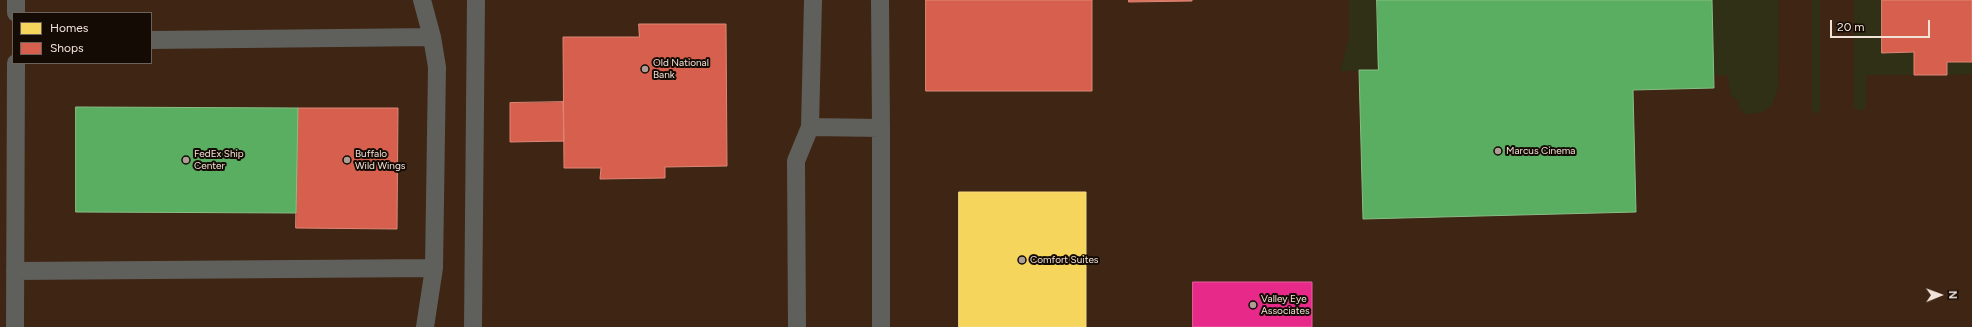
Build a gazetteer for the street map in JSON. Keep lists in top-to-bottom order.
{
  "places": [
    "Old National Bank",
    "Marcus Cinema",
    "FedEx Ship Center",
    "Buffalo Wild Wings",
    "Comfort Suites",
    "Valley Eye Associates"
  ],
  "legend": ["Homes", "Shops"],
  "scale_bar": "20 m",
  "north": "right"
}
